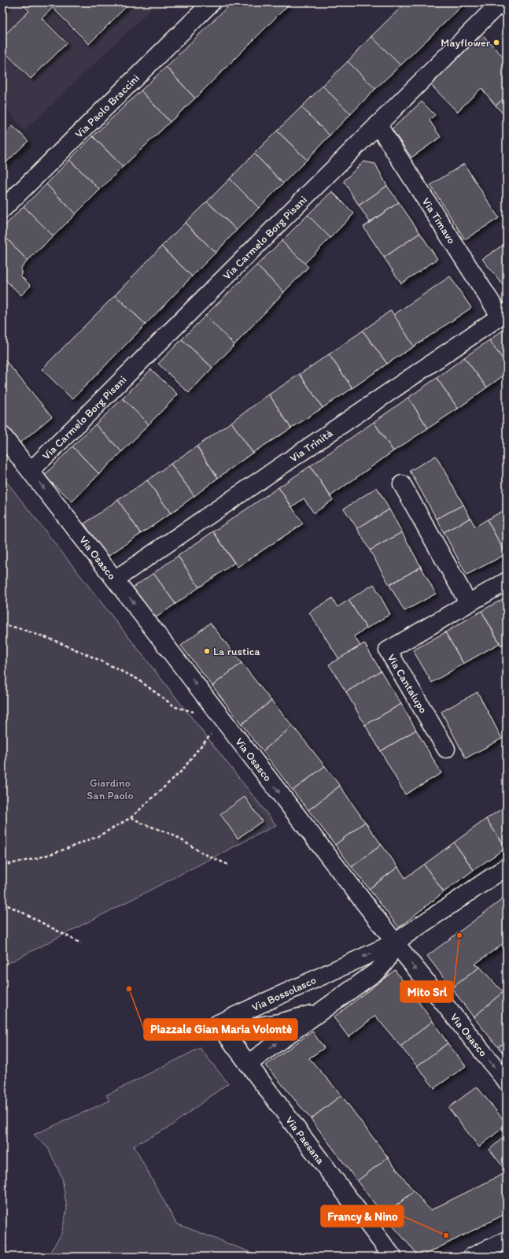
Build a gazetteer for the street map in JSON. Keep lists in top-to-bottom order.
{
  "streets": {
    "street": [
      "Via Paolo Braccini",
      "Via Timavo",
      "Via Carmelo Borg Pisani",
      "Via Trinità",
      "Via Osasco",
      "Via Cantalupo",
      "Via Bossolasco",
      "Via Paesana"
    ]
  },
  "crossings": [
    ["Via Timavo", "Via Carmelo Borg Pisani"],
    ["Via Timavo", "Via Trinità"],
    ["Via Carmelo Borg Pisani", "Via Osasco"],
    ["Via Trinità", "Via Osasco"],
    ["Via Osasco", "Via Bossolasco"],
    ["Via Bossolasco", "Via Paesana"]
  ],
  "one_way": ["Via Osasco"],
  "parks": ["Giardino San Paolo"],
  "places": [
    "Mayflower",
    "La rustica",
    "Mito Srl",
    "Piazzale Gian Maria Volontè",
    "Francy & Nino"
  ]
}
